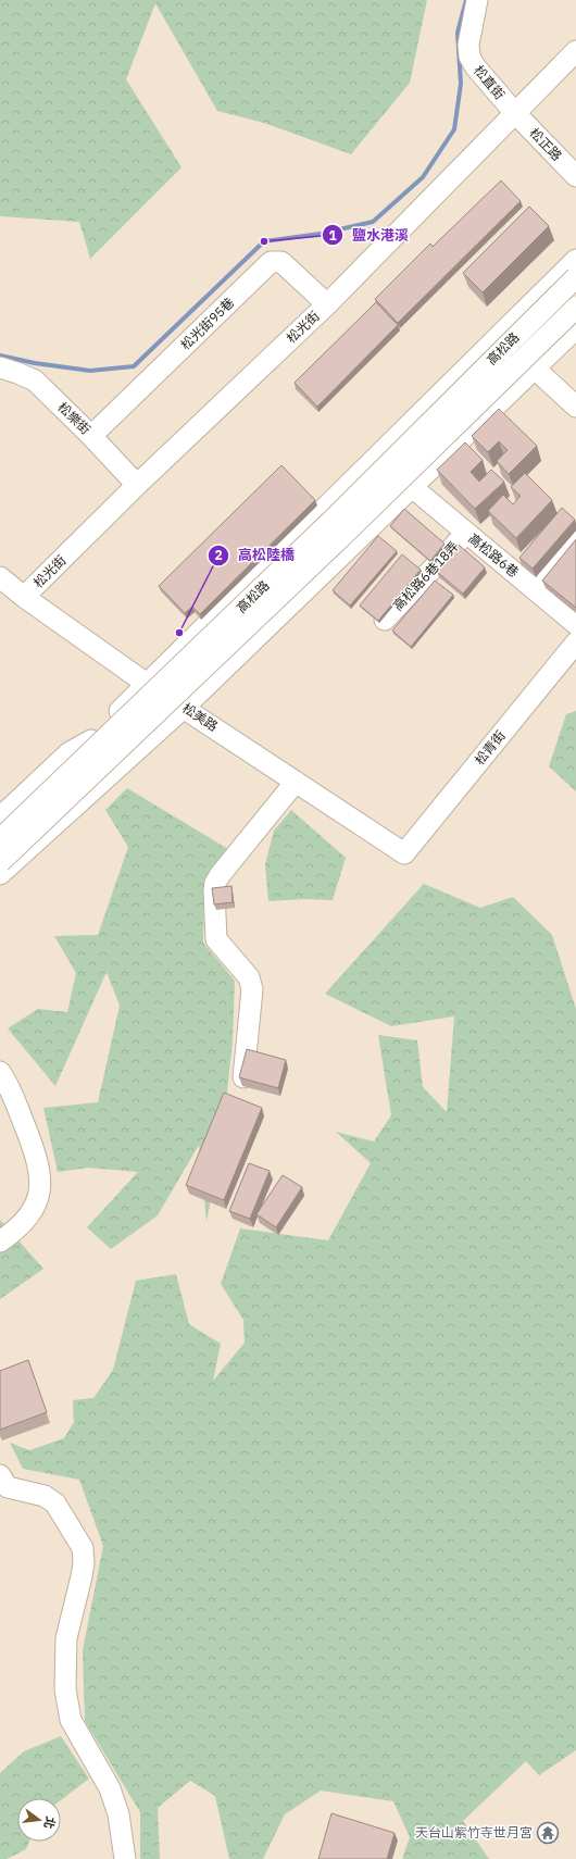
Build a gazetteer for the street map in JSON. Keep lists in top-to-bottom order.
{
  "streets": {
    "street": [
      "松直街",
      "松正路",
      "松光街95巷",
      "松光街",
      "高松路",
      "松樂街",
      "高松路6巷",
      "高松路6巷18弄",
      "松美路",
      "松青街"
    ]
  },
  "crossings": [
    ["松直街", "松正路"],
    ["松直街", "松光街"],
    ["松正路", "松光街"],
    ["松光街95巷", "松光街"],
    ["松光街95巷", "松樂街"],
    ["松光街", "松樂街"],
    ["松光街", "松美路"],
    ["高松路", "松美路"],
    ["高松路6巷", "高松路6巷18弄"],
    ["松美路", "松青街"]
  ],
  "places": {
    "other": ["鹽水港溪", "高松陸橋"],
    "temple": ["天台山紫竹寺世月宮"]
  },
  "north": "right"
}
